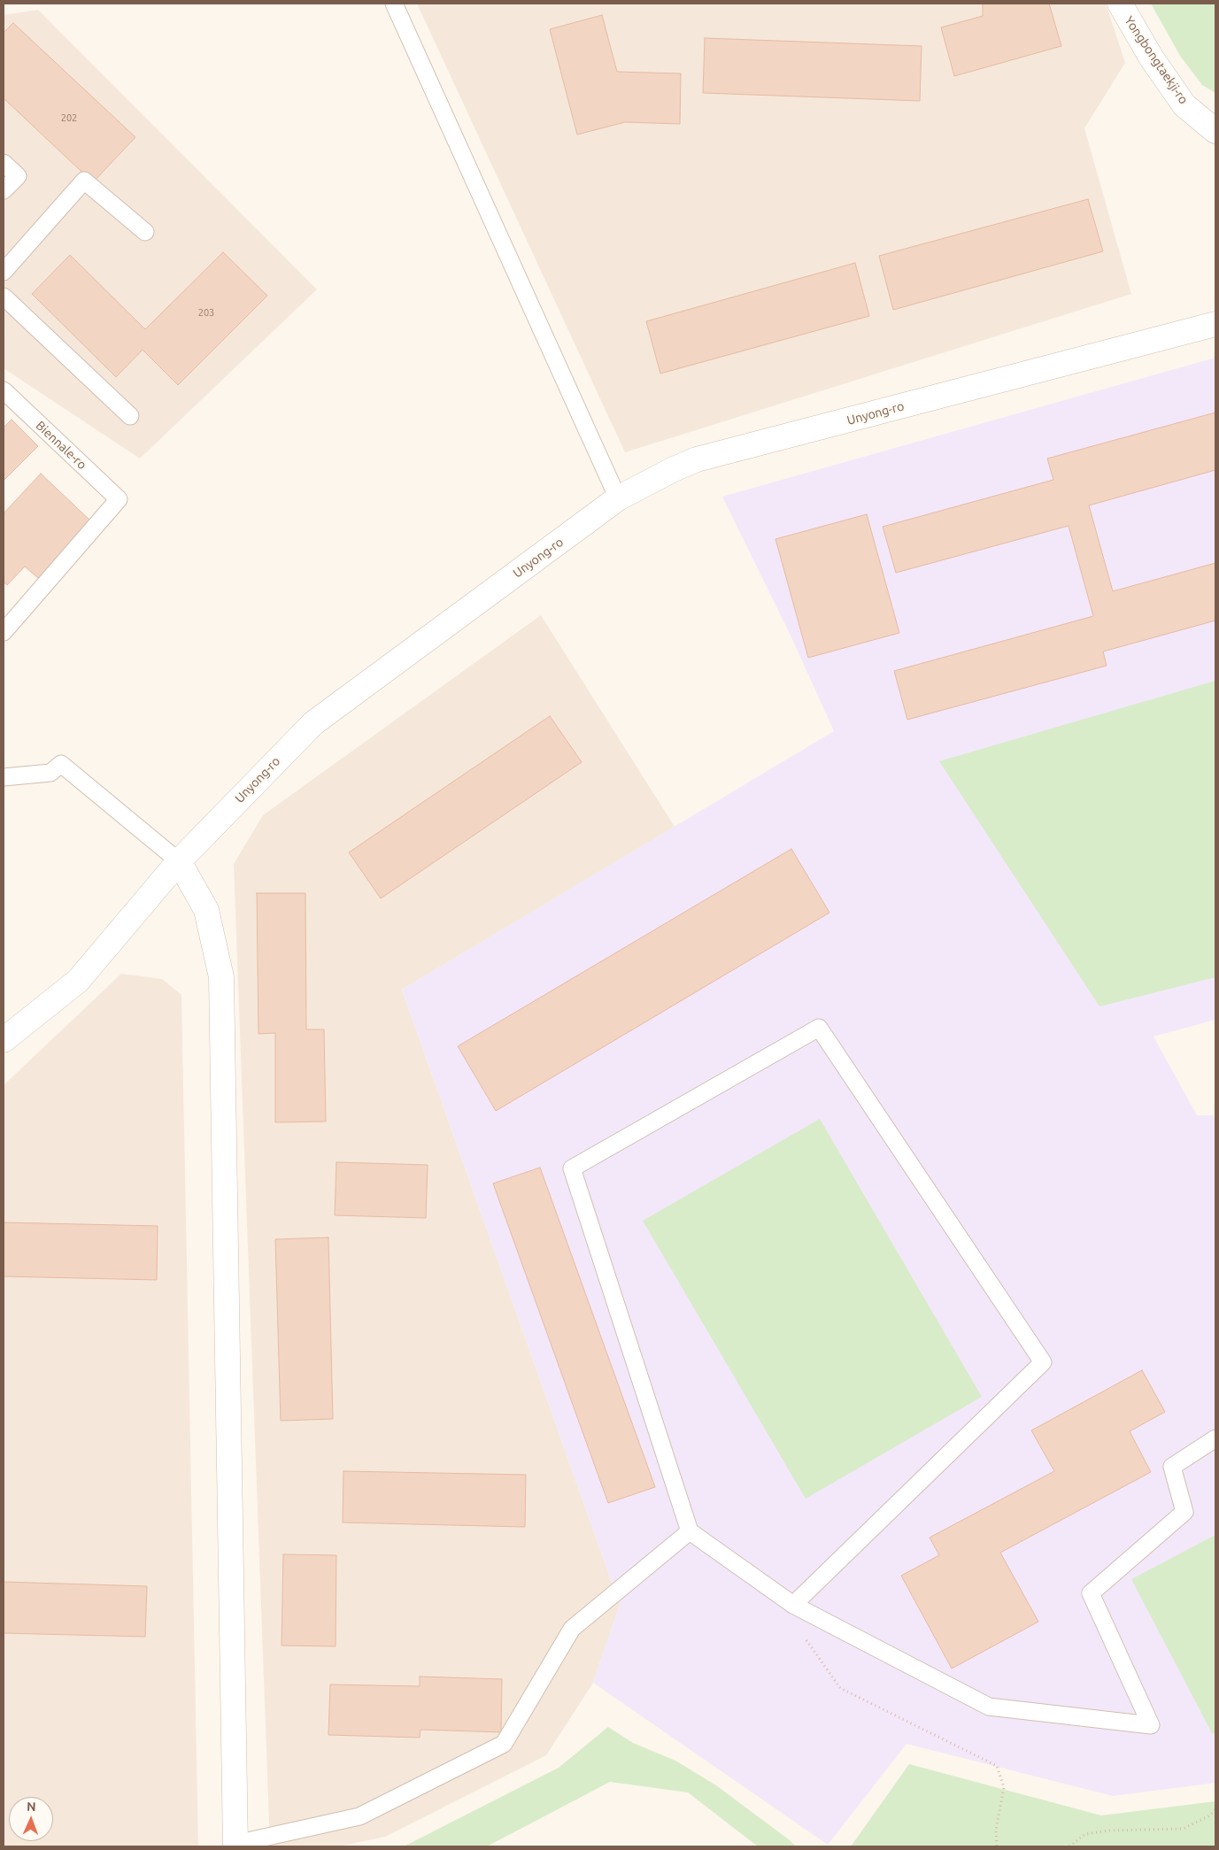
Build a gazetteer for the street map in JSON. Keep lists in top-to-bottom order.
{
  "streets": {
    "street": ["Yongbongtaekji-ro", "Unyong-ro"],
    "lane": ["Biennale-ro"]
  },
  "house_numbers": ["202", "203"],
  "north": "top"
}
